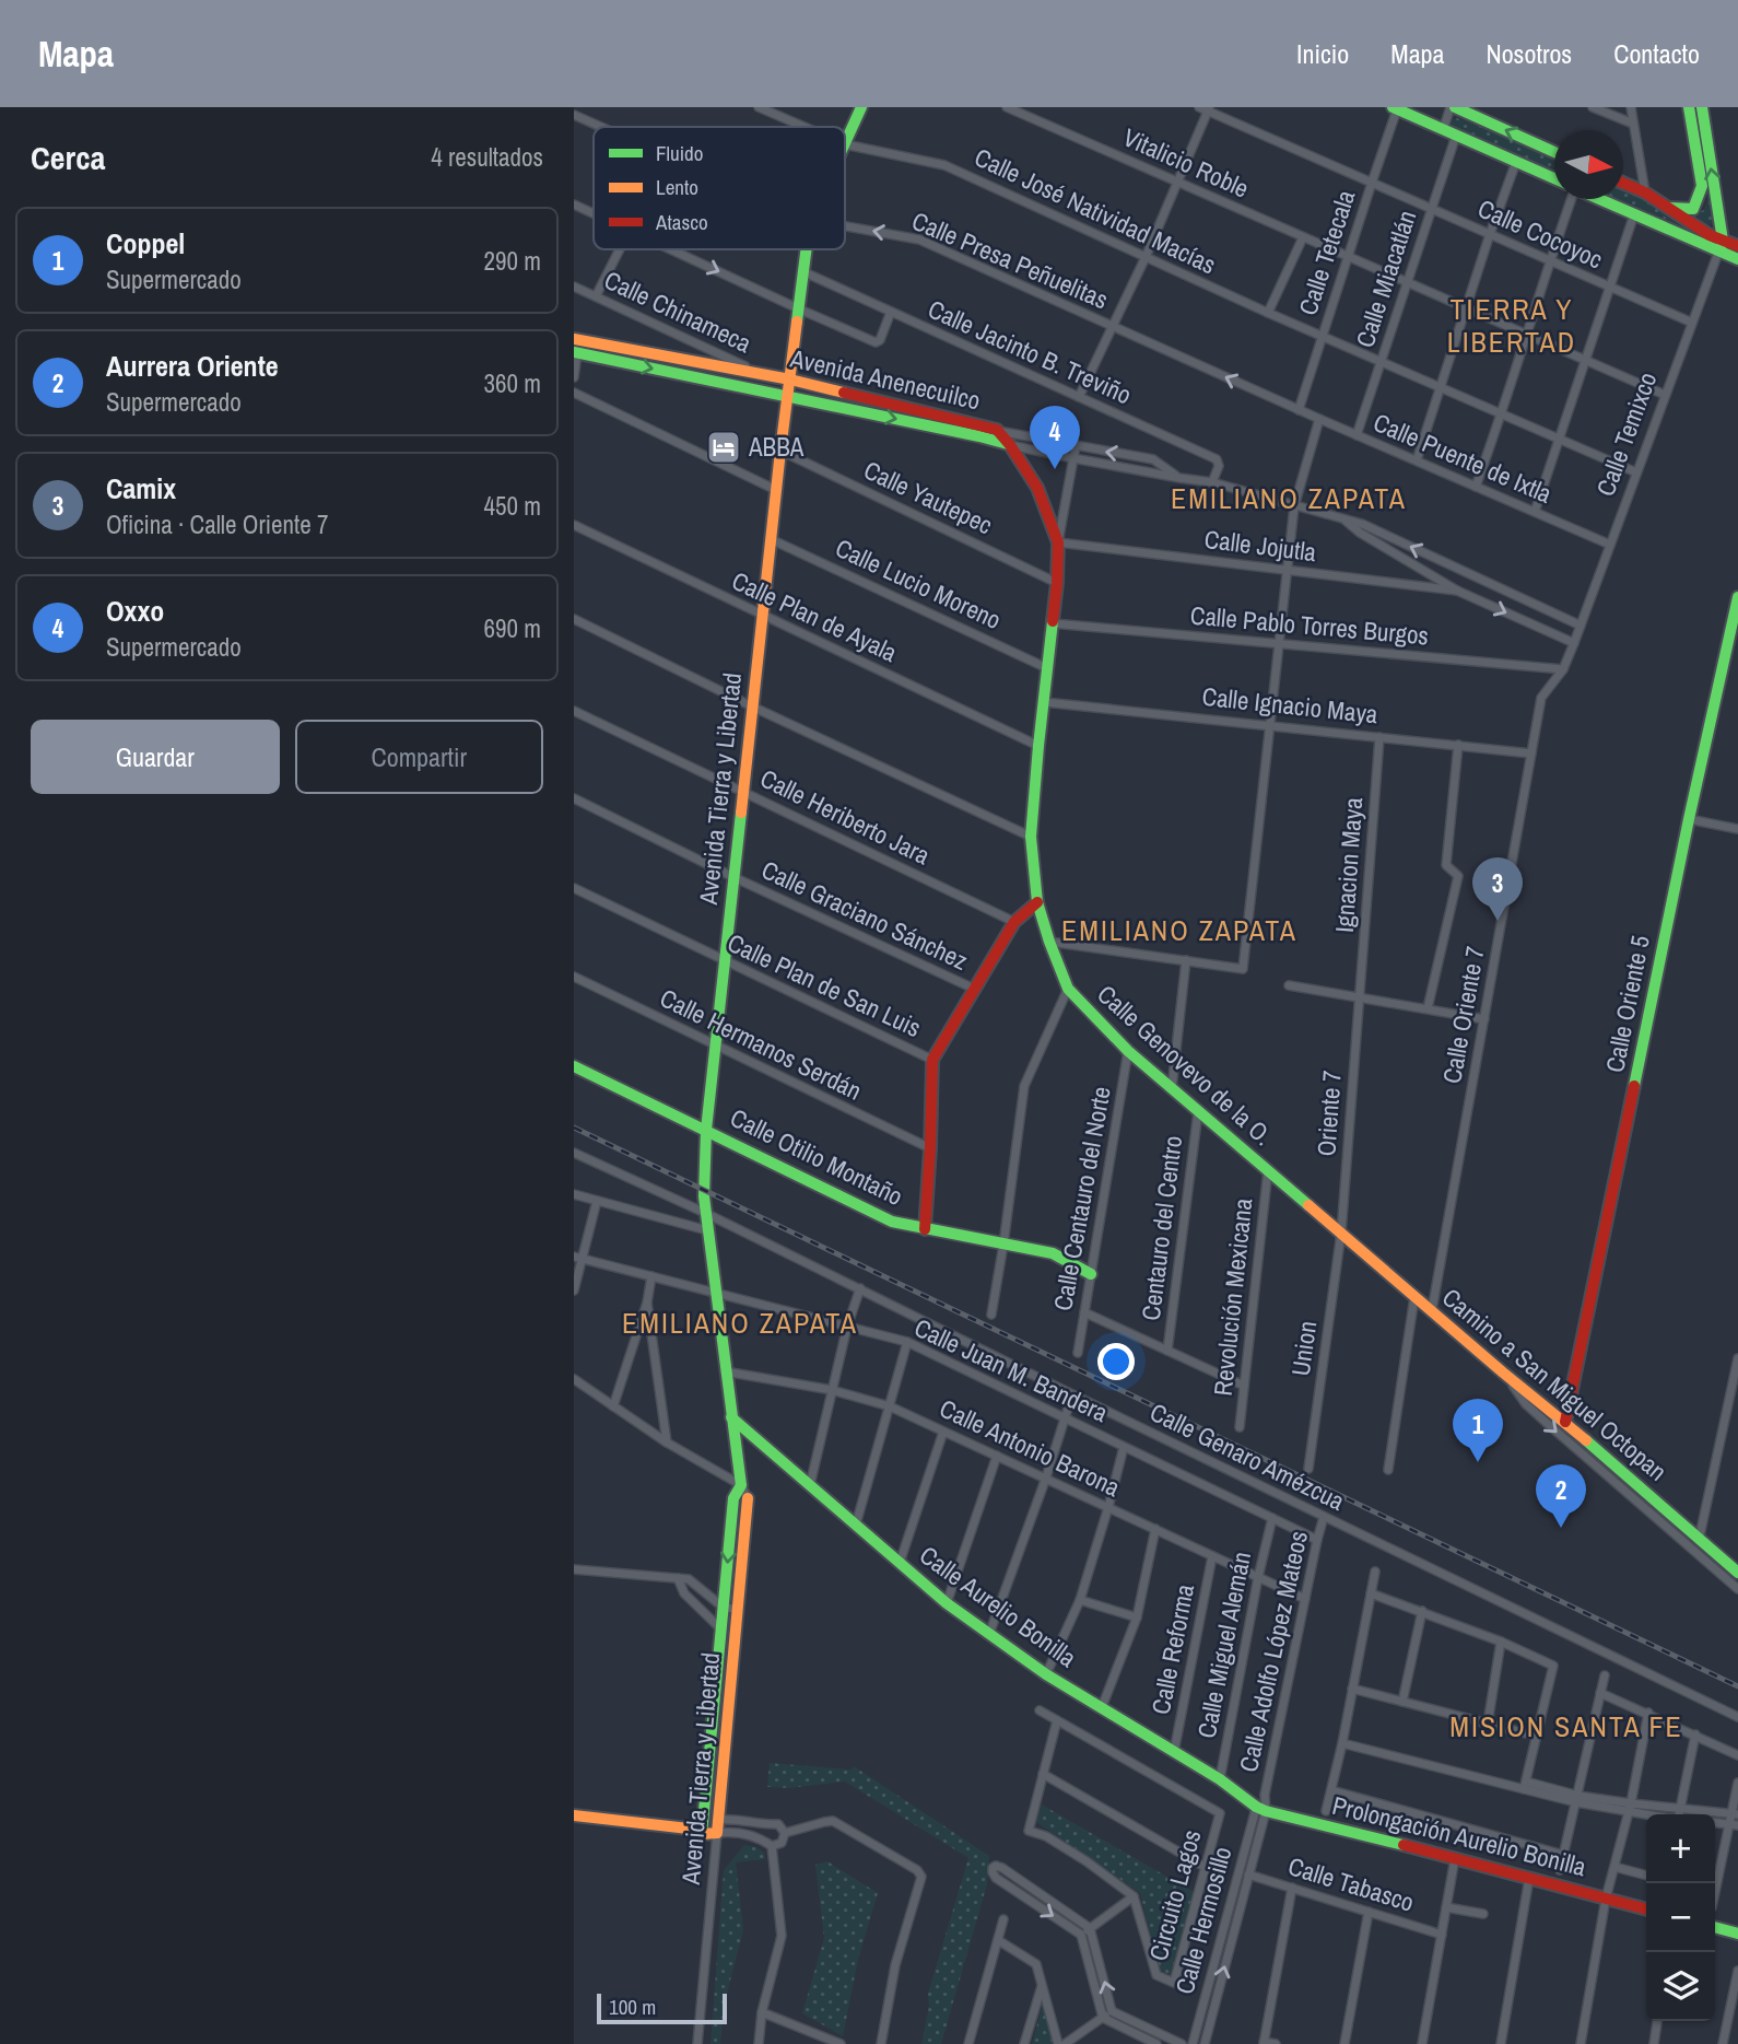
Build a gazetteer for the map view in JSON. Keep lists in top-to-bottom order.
{
  "streets": {
    "street": [
      "Vitalicio Roble",
      "Calle José Natividad Macías",
      "Calle Cocoyoc",
      "Calle Tetecala",
      "Calle Presa Peñuelitas",
      "Calle Miacatlán",
      "Calle Chinameca",
      "Calle Jacinto B. Treviño",
      "Avenida Anenecuilco",
      "Calle Temixco",
      "Calle Puente de Ixtla",
      "Calle Yautepec",
      "Calle Jojutla",
      "Calle Lucio Moreno",
      "Calle Plan de Ayala",
      "Calle Pablo Torres Burgos",
      "Calle Ignacio Maya",
      "Avenida Tierra y Libertad",
      "Calle Heriberto Jara",
      "Ignacion Maya",
      "Calle Graciano Sánchez",
      "Calle Plan de San Luis",
      "Calle Oriente 5",
      "Calle Oriente 7",
      "Calle Hermanos Serdán",
      "Calle Genovevo de la O.",
      "Oriente 7",
      "Calle Otilio Montaño",
      "Calle Centauro del Norte",
      "Centauro del Centro",
      "Revolución Mexicana",
      "Union",
      "Calle Juan M. Bandera",
      "Camino a San Miguel Octopan",
      "Calle Antonio Barona",
      "Calle Genaro Amézcua",
      "Calle Aurelio Bonilla",
      "Calle Miguel Alemán",
      "Calle Reforma",
      "Calle Adolfo López Mateos",
      "Prolongación Aurelio Bonilla",
      "Calle Tabasco",
      "Circuito Lagos",
      "Calle Hermosillo"
    ]
  },
  "crossings": [
    ["Vitalicio Roble", "Calle Tetecala"],
    ["Vitalicio Roble", "Calle Miacatlán"],
    ["Vitalicio Roble", "Calle Temixco"],
    ["Calle José Natividad Macías", "Calle Tetecala"],
    ["Calle José Natividad Macías", "Calle Miacatlán"],
    ["Calle José Natividad Macías", "Calle Temixco"],
    ["Calle José Natividad Macías", "Avenida Tierra y Libertad"],
    ["Calle Cocoyoc", "Calle Tetecala"],
    ["Calle Cocoyoc", "Calle Miacatlán"],
    ["Calle Cocoyoc", "Calle Temixco"],
    ["Calle Tetecala", "Calle Presa Peñuelitas"],
    ["Calle Tetecala", "Calle Puente de Ixtla"],
    ["Calle Presa Peñuelitas", "Calle Puente de Ixtla"],
    ["Calle Miacatlán", "Calle Puente de Ixtla"],
    ["Calle Chinameca", "Avenida Anenecuilco"],
    ["Calle Jacinto B. Treviño", "Avenida Anenecuilco"],
    ["Calle Jacinto B. Treviño", "Avenida Tierra y Libertad"],
    ["Avenida Anenecuilco", "Calle Temixco"],
    ["Avenida Anenecuilco", "Calle Jojutla"],
    ["Avenida Anenecuilco", "Avenida Tierra y Libertad"],
    ["Avenida Anenecuilco", "Calle Oriente 7"],
    ["Avenida Anenecuilco", "Calle Genovevo de la O."],
    ["Calle Temixco", "Calle Puente de Ixtla"],
    ["Calle Temixco", "Calle Oriente 7"],
    ["Calle Yautepec", "Avenida Tierra y Libertad"],
    ["Calle Yautepec", "Calle Genovevo de la O."],
    ["Calle Jojutla", "Calle Genovevo de la O."],
    ["Calle Lucio Moreno", "Avenida Tierra y Libertad"],
    ["Calle Lucio Moreno", "Calle Genovevo de la O."],
    ["Calle Plan de Ayala", "Avenida Tierra y Libertad"],
    ["Calle Plan de Ayala", "Calle Genovevo de la O."],
    ["Calle Pablo Torres Burgos", "Calle Oriente 7"],
    ["Calle Pablo Torres Burgos", "Calle Genovevo de la O."],
    ["Calle Ignacio Maya", "Ignacion Maya"],
    ["Calle Ignacio Maya", "Calle Oriente 7"],
    ["Calle Ignacio Maya", "Calle Genovevo de la O."],
    ["Avenida Tierra y Libertad", "Calle Heriberto Jara"],
    ["Avenida Tierra y Libertad", "Calle Graciano Sánchez"],
    ["Avenida Tierra y Libertad", "Calle Plan de San Luis"],
    ["Avenida Tierra y Libertad", "Calle Hermanos Serdán"],
    ["Avenida Tierra y Libertad", "Calle Otilio Montaño"],
    ["Avenida Tierra y Libertad", "Calle Juan M. Bandera"],
    ["Avenida Tierra y Libertad", "Calle Antonio Barona"],
    ["Avenida Tierra y Libertad", "Calle Genaro Amézcua"],
    ["Avenida Tierra y Libertad", "Calle Aurelio Bonilla"],
    ["Ignacion Maya", "Oriente 7"],
    ["Calle Oriente 5", "Camino a San Miguel Octopan"],
    ["Calle Oriente 7", "Camino a San Miguel Octopan"],
    ["Calle Genovevo de la O.", "Oriente 7"],
    ["Calle Genovevo de la O.", "Calle Centauro del Norte"],
    ["Calle Genovevo de la O.", "Centauro del Centro"],
    ["Calle Genovevo de la O.", "Revolución Mexicana"],
    ["Calle Genovevo de la O.", "Union"],
    ["Calle Genovevo de la O.", "Camino a San Miguel Octopan"],
    ["Oriente 7", "Union"],
    ["Oriente 7", "Camino a San Miguel Octopan"],
    ["Calle Otilio Montaño", "Calle Centauro del Norte"],
    ["Union", "Camino a San Miguel Octopan"],
    ["Calle Juan M. Bandera", "Calle Miguel Alemán"],
    ["Calle Juan M. Bandera", "Calle Adolfo López Mateos"],
    ["Calle Antonio Barona", "Calle Miguel Alemán"],
    ["Calle Antonio Barona", "Calle Reforma"],
    ["Calle Antonio Barona", "Calle Adolfo López Mateos"],
    ["Calle Genaro Amézcua", "Calle Adolfo López Mateos"],
    ["Calle Aurelio Bonilla", "Calle Miguel Alemán"],
    ["Calle Aurelio Bonilla", "Calle Reforma"],
    ["Calle Aurelio Bonilla", "Calle Adolfo López Mateos"],
    ["Calle Aurelio Bonilla", "Prolongación Aurelio Bonilla"],
    ["Calle Aurelio Bonilla", "Calle Hermosillo"],
    ["Calle Adolfo López Mateos", "Prolongación Aurelio Bonilla"],
    ["Calle Adolfo López Mateos", "Calle Hermosillo"],
    ["Prolongación Aurelio Bonilla", "Calle Hermosillo"],
    ["Calle Tabasco", "Calle Hermosillo"]
  ],
  "one_way": ["Calle Presa Peñuelitas"],
  "districts": [
    "TIERRA Y LIBERTAD",
    "EMILIANO ZAPATA",
    "EMILIANO ZAPATA",
    "EMILIANO ZAPATA",
    "MISION SANTA FE"
  ],
  "places": {
    "hotel": ["ABBA"]
  },
  "legend": ["Fluido", "Lento", "Atasco"],
  "scale_bar": "100 m",
  "north": "right",
  "page": {
    "header": "Mapa",
    "nav": [
      "Inicio",
      "Mapa",
      "Nosotros",
      "Contacto"
    ],
    "heading": ["Cerca", "4 resultados"],
    "list": [
      {
        "mark": "1",
        "name": "Coppel",
        "note": "Supermercado",
        "value": "290 m"
      },
      {
        "mark": "2",
        "name": "Aurrera Oriente",
        "note": "Supermercado",
        "value": "360 m"
      },
      {
        "mark": "3",
        "name": "Camix",
        "note": "Oficina · Calle Oriente 7",
        "value": "450 m"
      },
      {
        "mark": "4",
        "name": "Oxxo",
        "note": "Supermercado",
        "value": "690 m"
      }
    ],
    "pins": [
      "4",
      "3",
      "1",
      "2"
    ],
    "buttons": ["Guardar", "Compartir"],
    "map_buttons": ["+", "−"],
    "scale": "100 m"
  }
}
